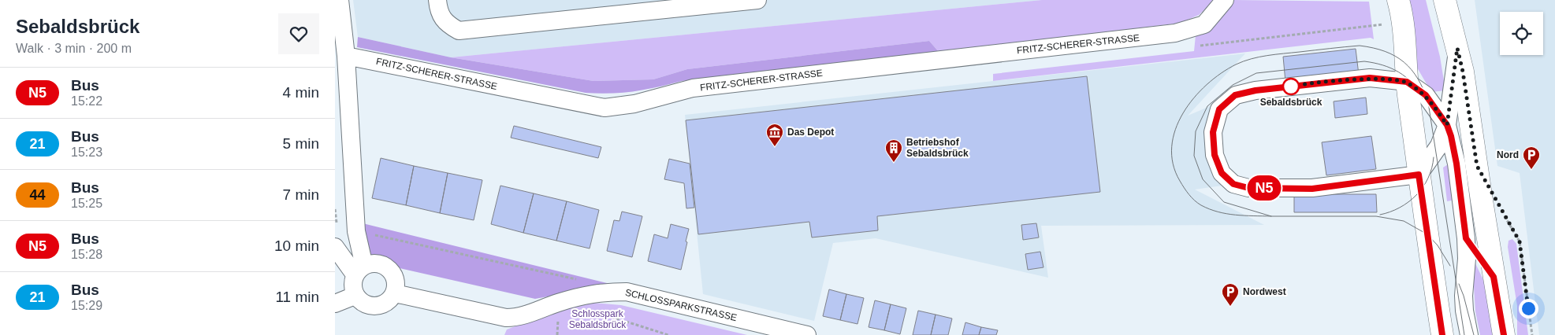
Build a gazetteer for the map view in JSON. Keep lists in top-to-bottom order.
{
  "streets": {
    "street": ["FRITZ-SCHERER-STRASSE", "SCHLOSSPARKSTRASSE"]
  },
  "parks": ["Schlosspark Sebaldsbrück"],
  "places": {
    "other": ["Sebaldsbrück"],
    "museum": ["Das Depot"],
    "building": ["Betriebshof Sebaldsbrück"],
    "parking": ["Nord", "Nordwest"]
  },
  "lines": ["bus line N5"],
  "page": {
    "heading": ["Sebaldsbrück", "Walk · 3 min · 200 m"],
    "on_map": "N5",
    "list": [
      {
        "mark": "N5",
        "name": "Bus",
        "note": "15:22",
        "value": "4 min"
      },
      {
        "mark": "21",
        "name": "Bus",
        "note": "15:23",
        "value": "5 min"
      },
      {
        "mark": "44",
        "name": "Bus",
        "note": "15:25",
        "value": "7 min"
      },
      {
        "mark": "N5",
        "name": "Bus",
        "note": "15:28",
        "value": "10 min"
      },
      {
        "mark": "21",
        "name": "Bus",
        "note": "15:29",
        "value": "11 min"
      }
    ]
  }
}
